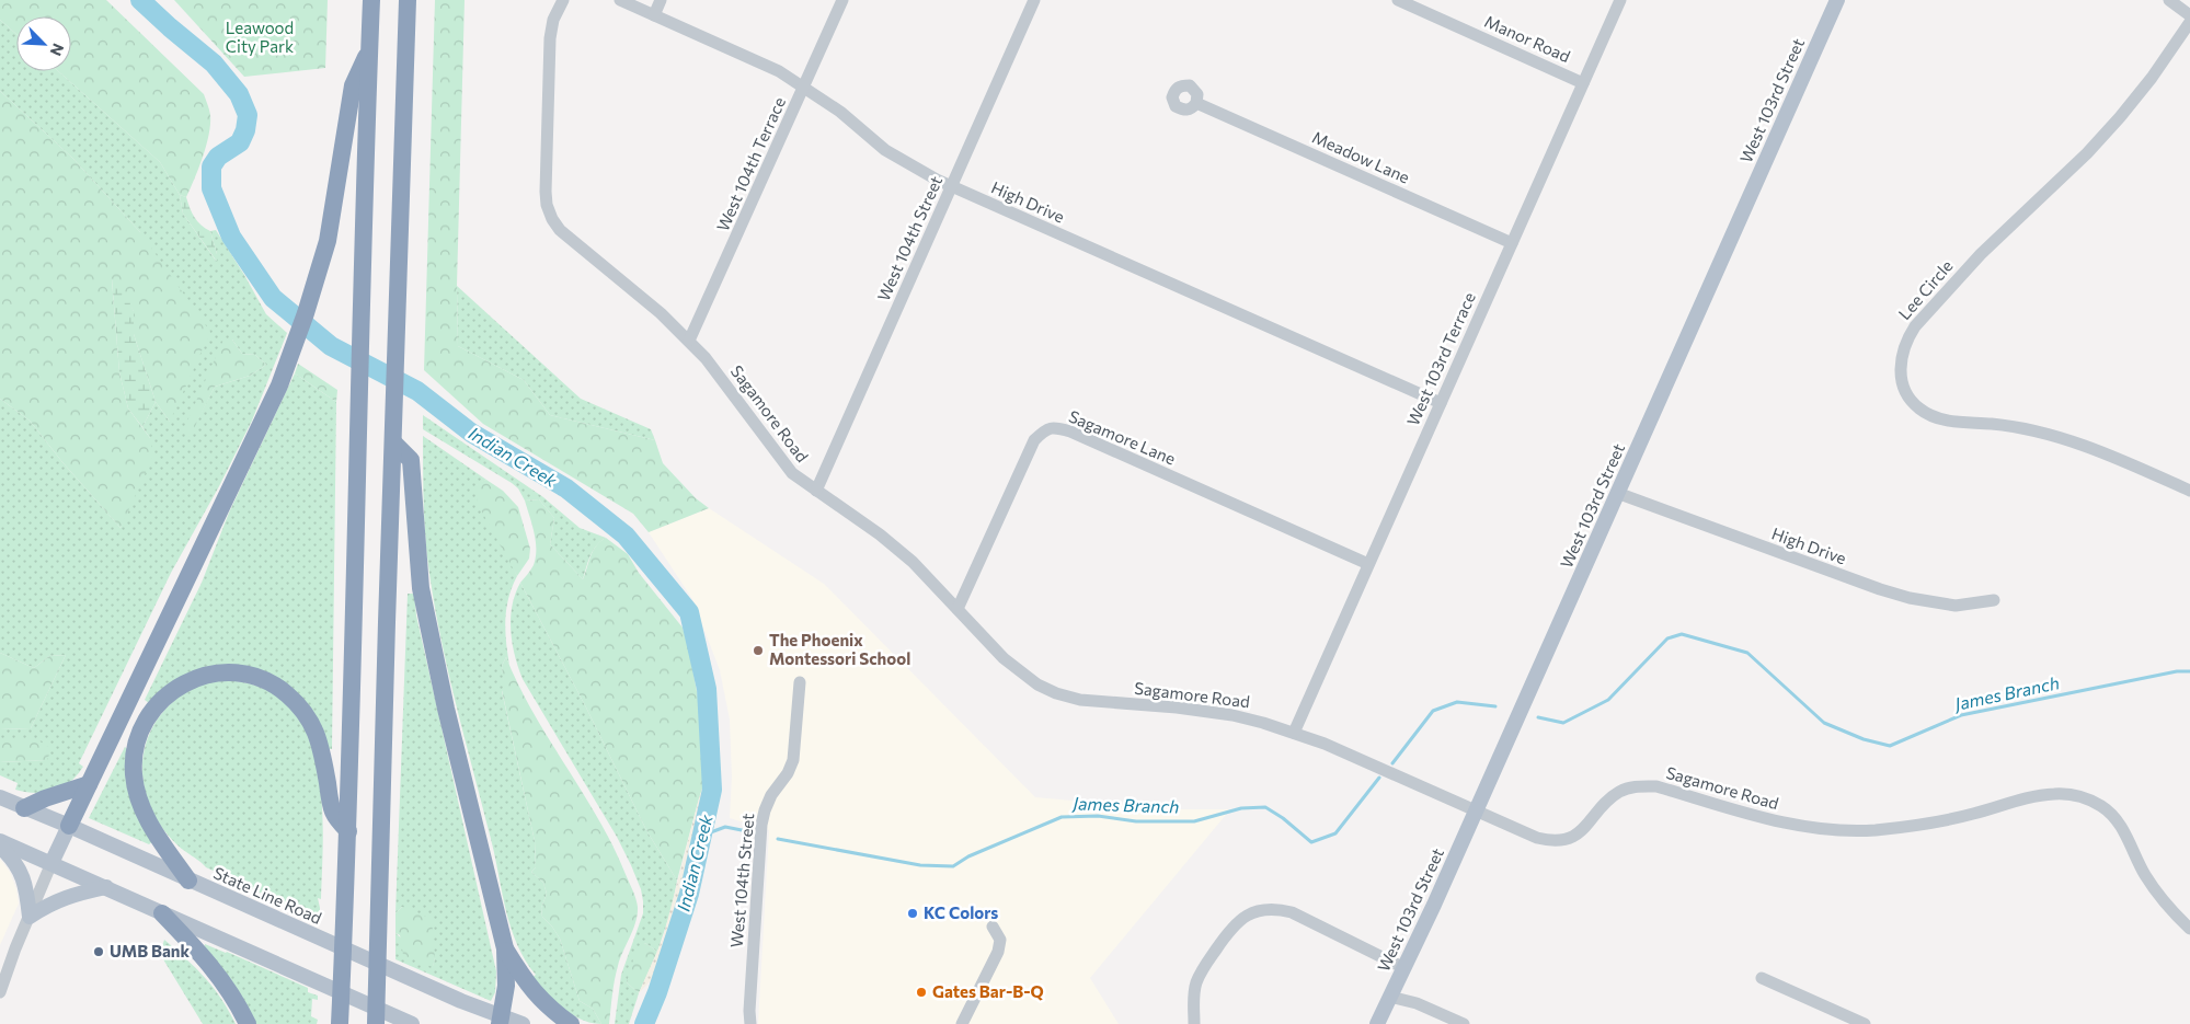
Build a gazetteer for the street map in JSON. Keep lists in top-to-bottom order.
{
  "streets": {
    "main road": ["West 103rd Street", "State Line Road"],
    "street": [
      "Manor Road",
      "Meadow Lane",
      "West 104th Terrace",
      "High Drive",
      "West 104th Street",
      "Lee Circle",
      "West 103rd Terrace",
      "Sagamore Road",
      "Sagamore Lane"
    ]
  },
  "crossings": [
    ["Manor Road", "West 103rd Terrace"],
    ["West 103rd Street", "High Drive"],
    ["West 103rd Street", "Sagamore Road"],
    ["Meadow Lane", "West 103rd Terrace"],
    ["West 104th Terrace", "High Drive"],
    ["West 104th Terrace", "Sagamore Road"],
    ["High Drive", "West 104th Street"],
    ["High Drive", "West 103rd Terrace"],
    ["West 104th Street", "Sagamore Road"],
    ["West 103rd Terrace", "Sagamore Road"],
    ["West 103rd Terrace", "Sagamore Lane"],
    ["Sagamore Road", "Sagamore Lane"]
  ],
  "water": ["Indian Creek", "James Branch"],
  "parks": ["Leawood City Park"],
  "places": [
    "The Phoenix Montessori School",
    "KC Colors",
    "UMB Bank",
    "Gates Bar-B-Q"
  ],
  "north": "bottom right"
}
